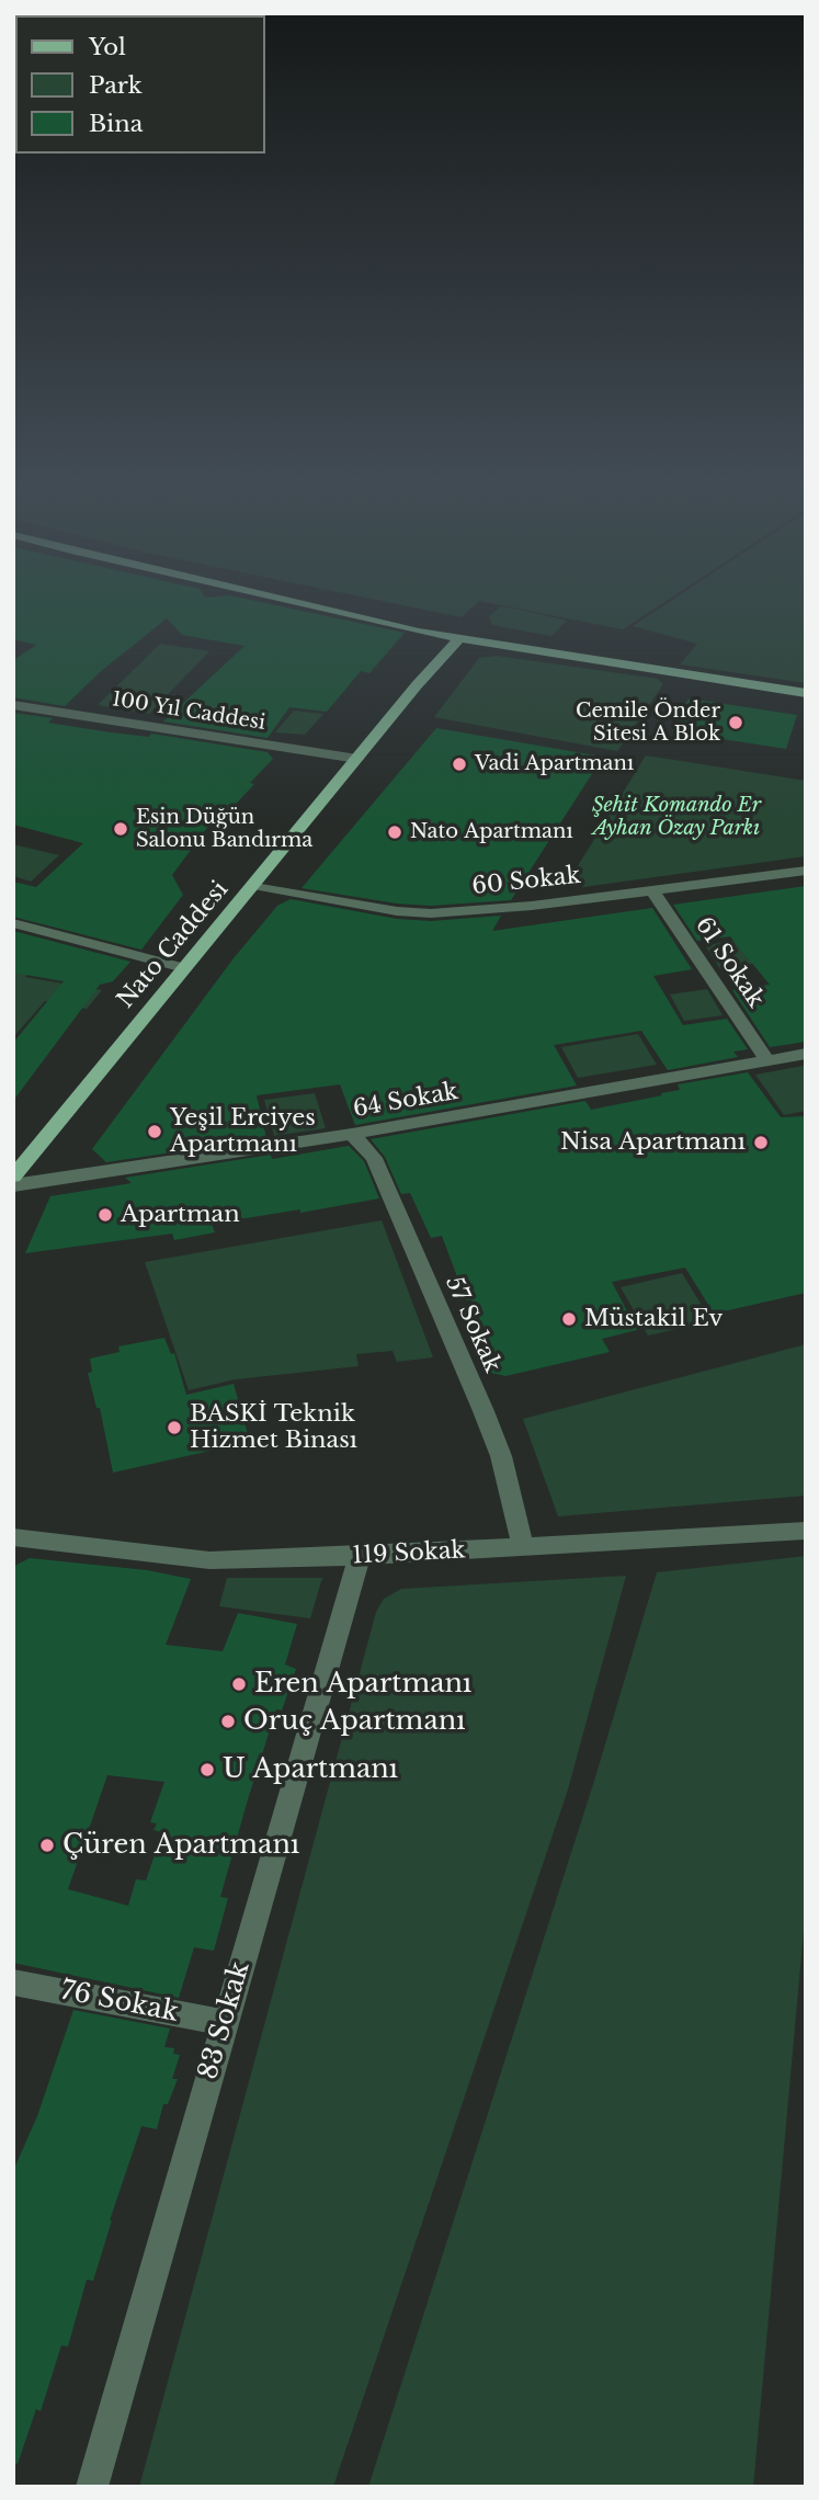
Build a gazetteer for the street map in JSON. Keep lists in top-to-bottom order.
{
  "streets": {
    "main road": ["Nato Caddesi"],
    "street": [
      "100 Yıl Caddesi",
      "60 Sokak",
      "61 Sokak",
      "64 Sokak",
      "57 Sokak",
      "119 Sokak",
      "76 Sokak",
      "83 Sokak"
    ]
  },
  "crossings": [
    ["100 Yıl Caddesi", "Nato Caddesi"],
    ["60 Sokak", "Nato Caddesi"],
    ["60 Sokak", "61 Sokak"],
    ["61 Sokak", "64 Sokak"],
    ["64 Sokak", "57 Sokak"],
    ["57 Sokak", "119 Sokak"],
    ["119 Sokak", "83 Sokak"],
    ["76 Sokak", "83 Sokak"]
  ],
  "parks": ["Şehit Komando Er Ayhan Özay Parkı"],
  "places": [
    "Cemile Önder Sitesi A Blok",
    "Vadi Apartmanı",
    "Esin Düğün Salonu Bandırma",
    "Nato Apartmanı",
    "Yeşil Erciyes Apartmanı",
    "Nisa Apartmanı",
    "Apartman",
    "Müstakil Ev",
    "BASKİ Teknik Hizmet Binası",
    "Eren Apartmanı",
    "Oruç Apartmanı",
    "U Apartmanı",
    "Çüren Apartmanı"
  ],
  "legend": ["Yol", "Park", "Bina"]
}
